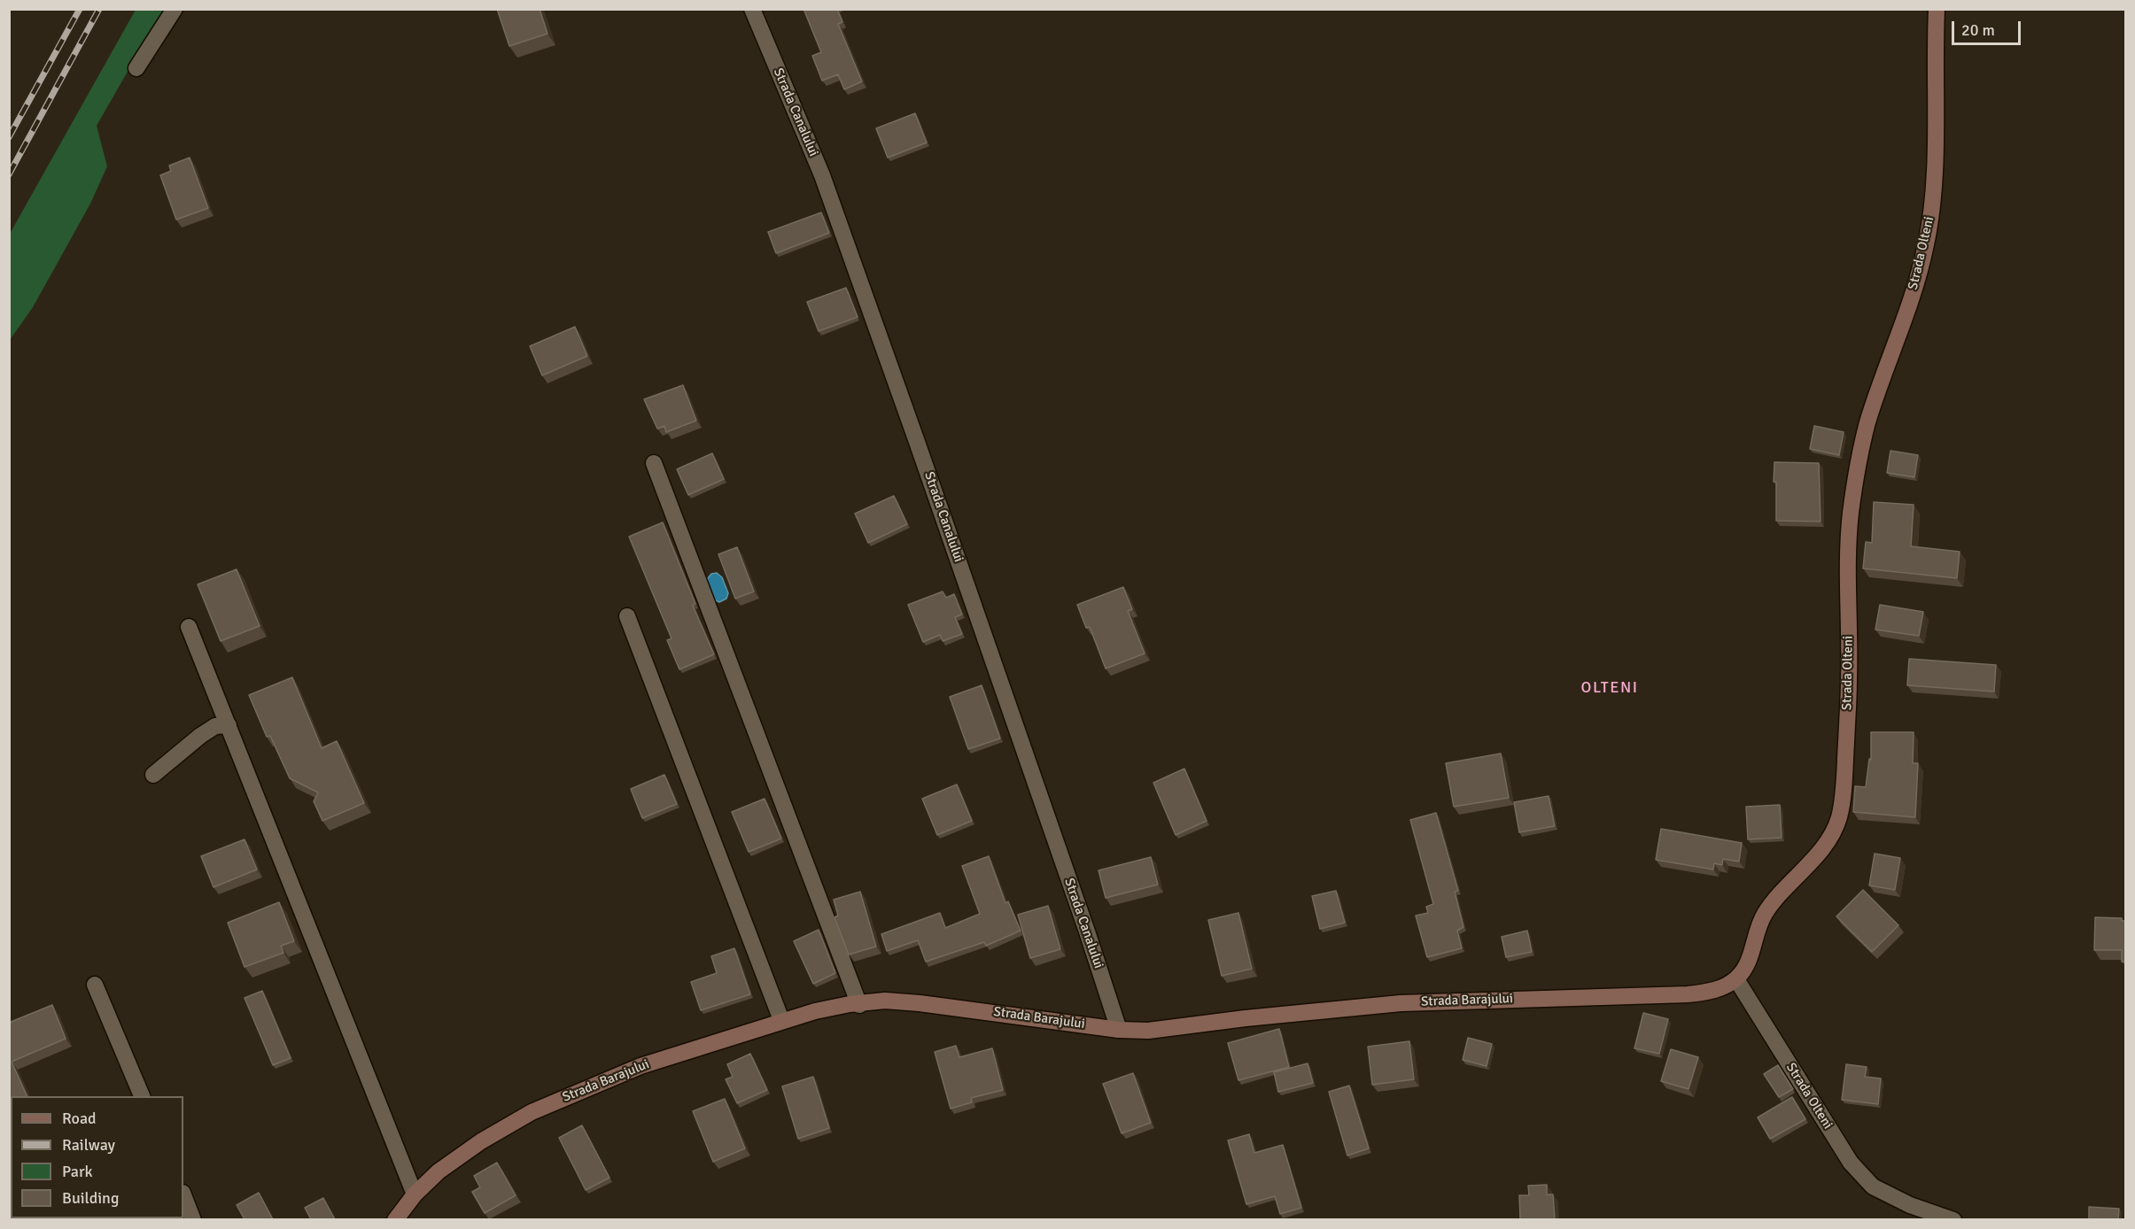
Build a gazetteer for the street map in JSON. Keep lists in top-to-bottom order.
{
  "streets": {
    "street": ["Strada Canalului", "Strada Olteni", "Strada Barajului"]
  },
  "crossings": [
    ["Strada Canalului", "Strada Barajului"],
    ["Strada Olteni", "Strada Barajului"]
  ],
  "districts": ["OLTENI"],
  "legend": [
    "Road",
    "Railway",
    "Park",
    "Building"
  ],
  "scale_bar": "20 m"
}
